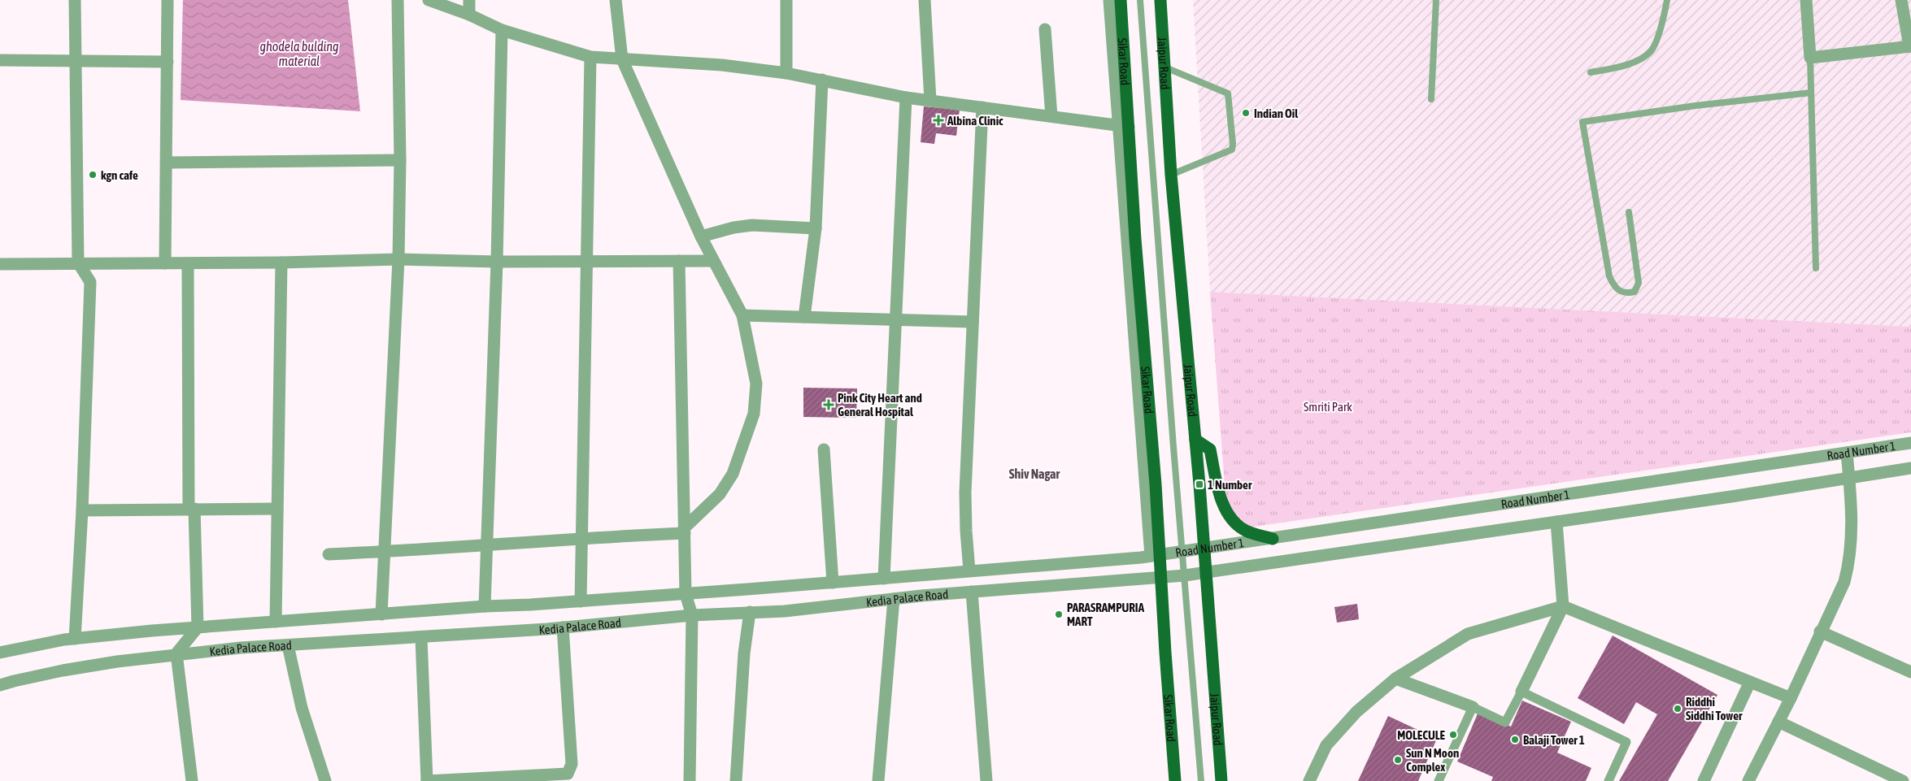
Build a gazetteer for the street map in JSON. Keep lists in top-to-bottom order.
{
  "streets": {
    "main road": ["Sikar Road", "Jaipur Road"],
    "street": ["Road Number 1", "Kedia Palace Road"]
  },
  "crossings": [
    ["Sikar Road", "Road Number 1"],
    ["Sikar Road", "Kedia Palace Road"],
    ["Jaipur Road", "Road Number 1"],
    ["Road Number 1", "Kedia Palace Road"]
  ],
  "districts": ["Shiv Nagar"],
  "water": ["ghodela bulding material"],
  "parks": ["Smriti Park"],
  "places": {
    "other": [
      "Indian Oil",
      "kgn cafe",
      "PARASRAMPURIA MART",
      "Riddhi Siddhi Tower",
      "MOLECULE",
      "Balaji Tower 1",
      "Sun N Moon Complex"
    ],
    "health": ["Albina Clinic", "Pink City Heart and General Hospital"],
    "transit": ["1 Number"]
  }
}
